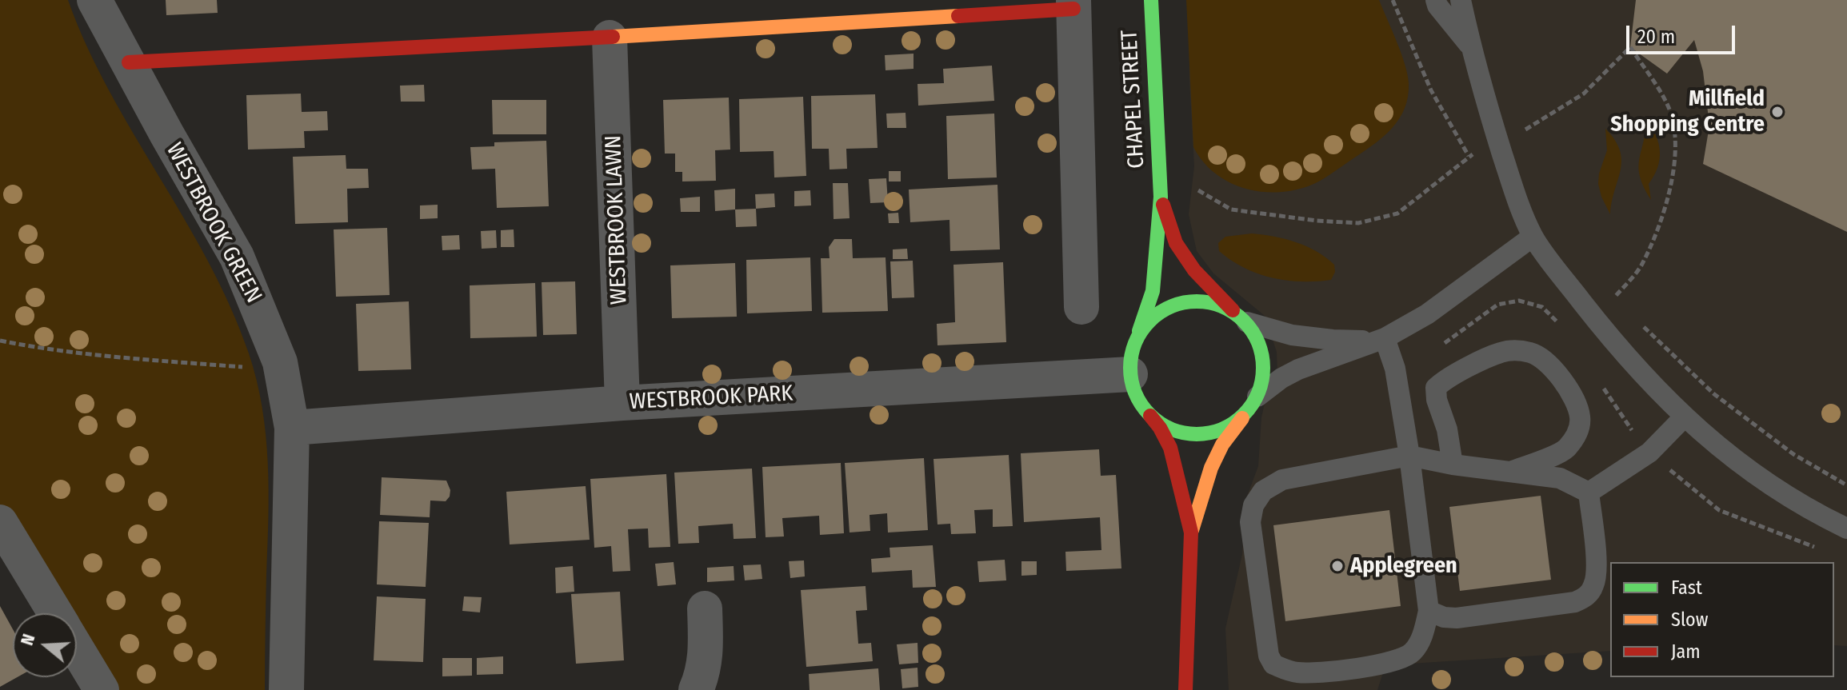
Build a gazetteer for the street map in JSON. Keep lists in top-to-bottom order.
{
  "streets": {
    "main road": ["CHAPEL STREET"],
    "street": ["WESTBROOK LAWN", "WESTBROOK GREEN", "WESTBROOK PARK"]
  },
  "crossings": [
    ["CHAPEL STREET", "WESTBROOK PARK"],
    ["WESTBROOK LAWN", "WESTBROOK PARK"],
    ["WESTBROOK GREEN", "WESTBROOK PARK"]
  ],
  "places": ["Millfield Shopping Centre", "Applegreen"],
  "legend": ["Fast", "Slow", "Jam"],
  "scale_bar": "20 m",
  "north": "left"
}
